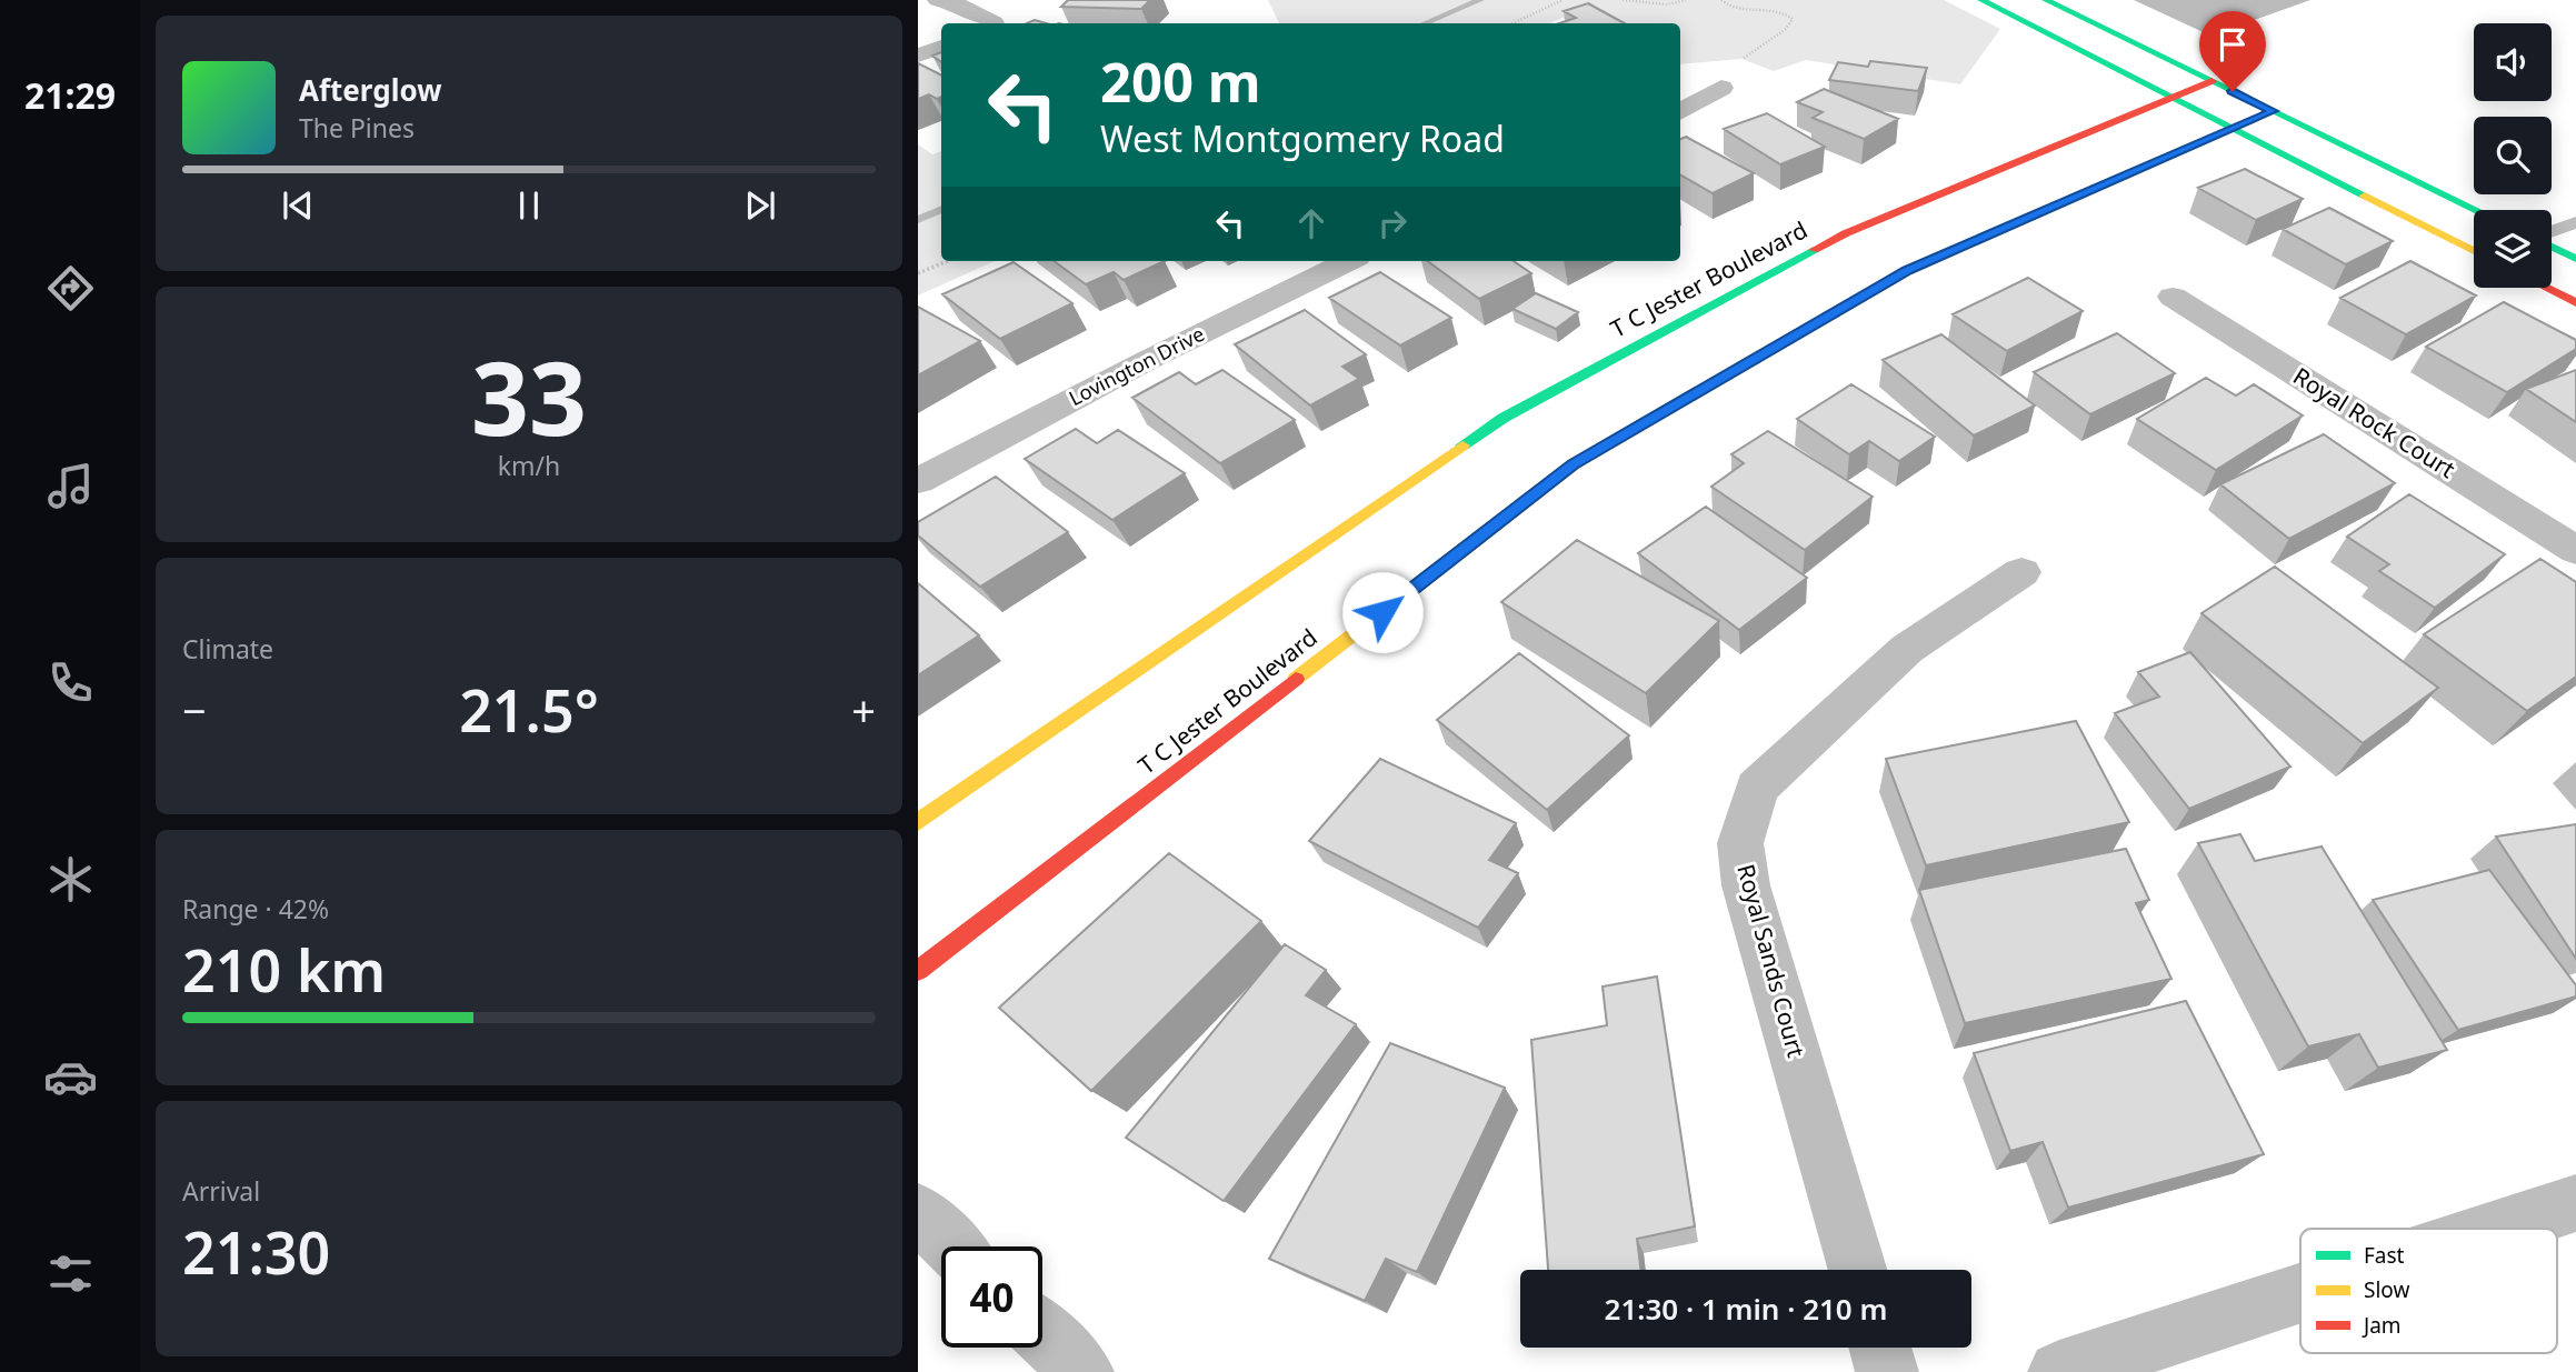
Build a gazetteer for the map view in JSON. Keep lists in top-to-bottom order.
{
  "streets": {
    "street": [
      "T C Jester Boulevard",
      "Lovington Drive",
      "Royal Rock Court",
      "Royal Sands Court"
    ]
  },
  "legend": ["Fast", "Slow", "Jam"],
  "page": {
    "tabs": "21:29",
    "turn": ["200 m", "West Montgomery Road"],
    "song": ["Afterglow", "The Pines"],
    "tile": [
      ["33", "km/h"],
      "Climate",
      ["Range · 42%", "210 km"],
      ["Arrival", "21:30"]
    ],
    "heat": ["−", "21.5°", "+"],
    "limit": "40",
    "trip": "21:30 · 1 min · 210 m"
  }
}
